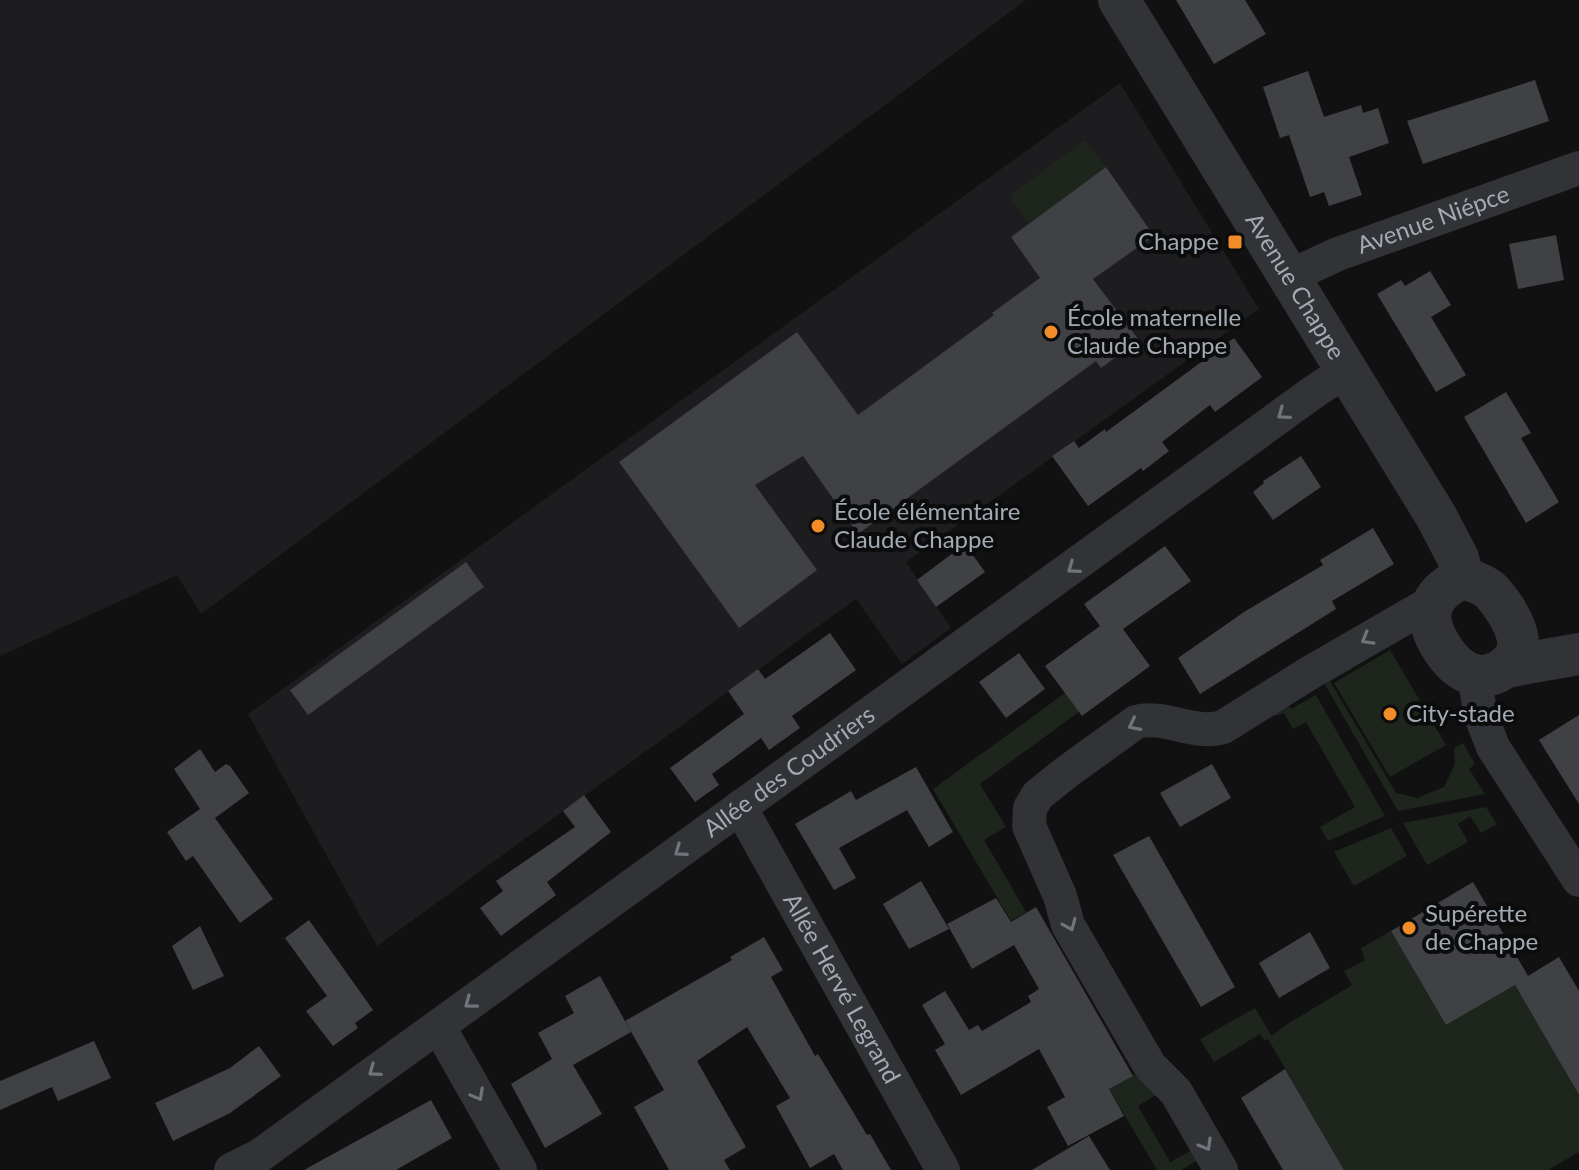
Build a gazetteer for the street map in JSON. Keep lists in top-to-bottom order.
{
  "streets": {
    "street": [
      "Avenue Niépce",
      "Avenue Chappe",
      "Allée des Coudriers",
      "Allée Hervé Legrand"
    ]
  },
  "crossings": [
    ["Avenue Niépce", "Avenue Chappe"],
    ["Avenue Chappe", "Allée des Coudriers"],
    ["Allée des Coudriers", "Allée Hervé Legrand"]
  ],
  "one_way": ["Allée des Coudriers"],
  "places": {
    "transit": ["Chappe"],
    "other": [
      "École maternelle Claude Chappe",
      "École élémentaire Claude Chappe",
      "City-stade",
      "Supérette de Chappe"
    ]
  }
}
